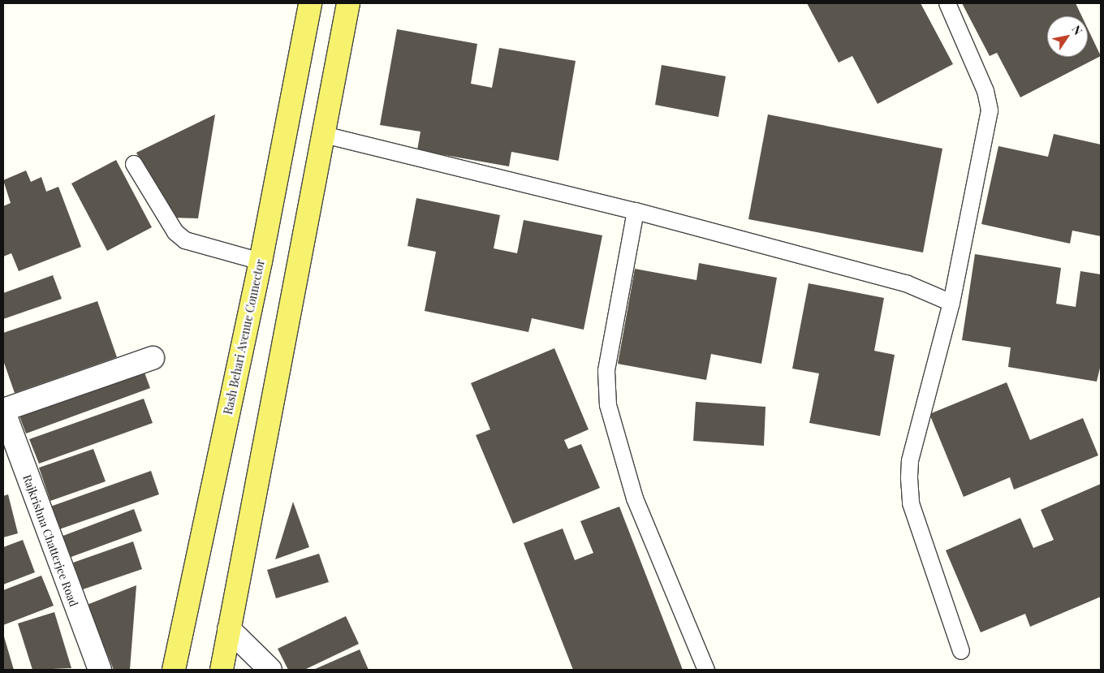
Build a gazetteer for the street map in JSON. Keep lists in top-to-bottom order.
{
  "streets": {
    "main road": ["Rash Behari Avenue Connector"],
    "street": ["Rajkrishna Chatterjee Road"]
  },
  "north": "top right"
}
